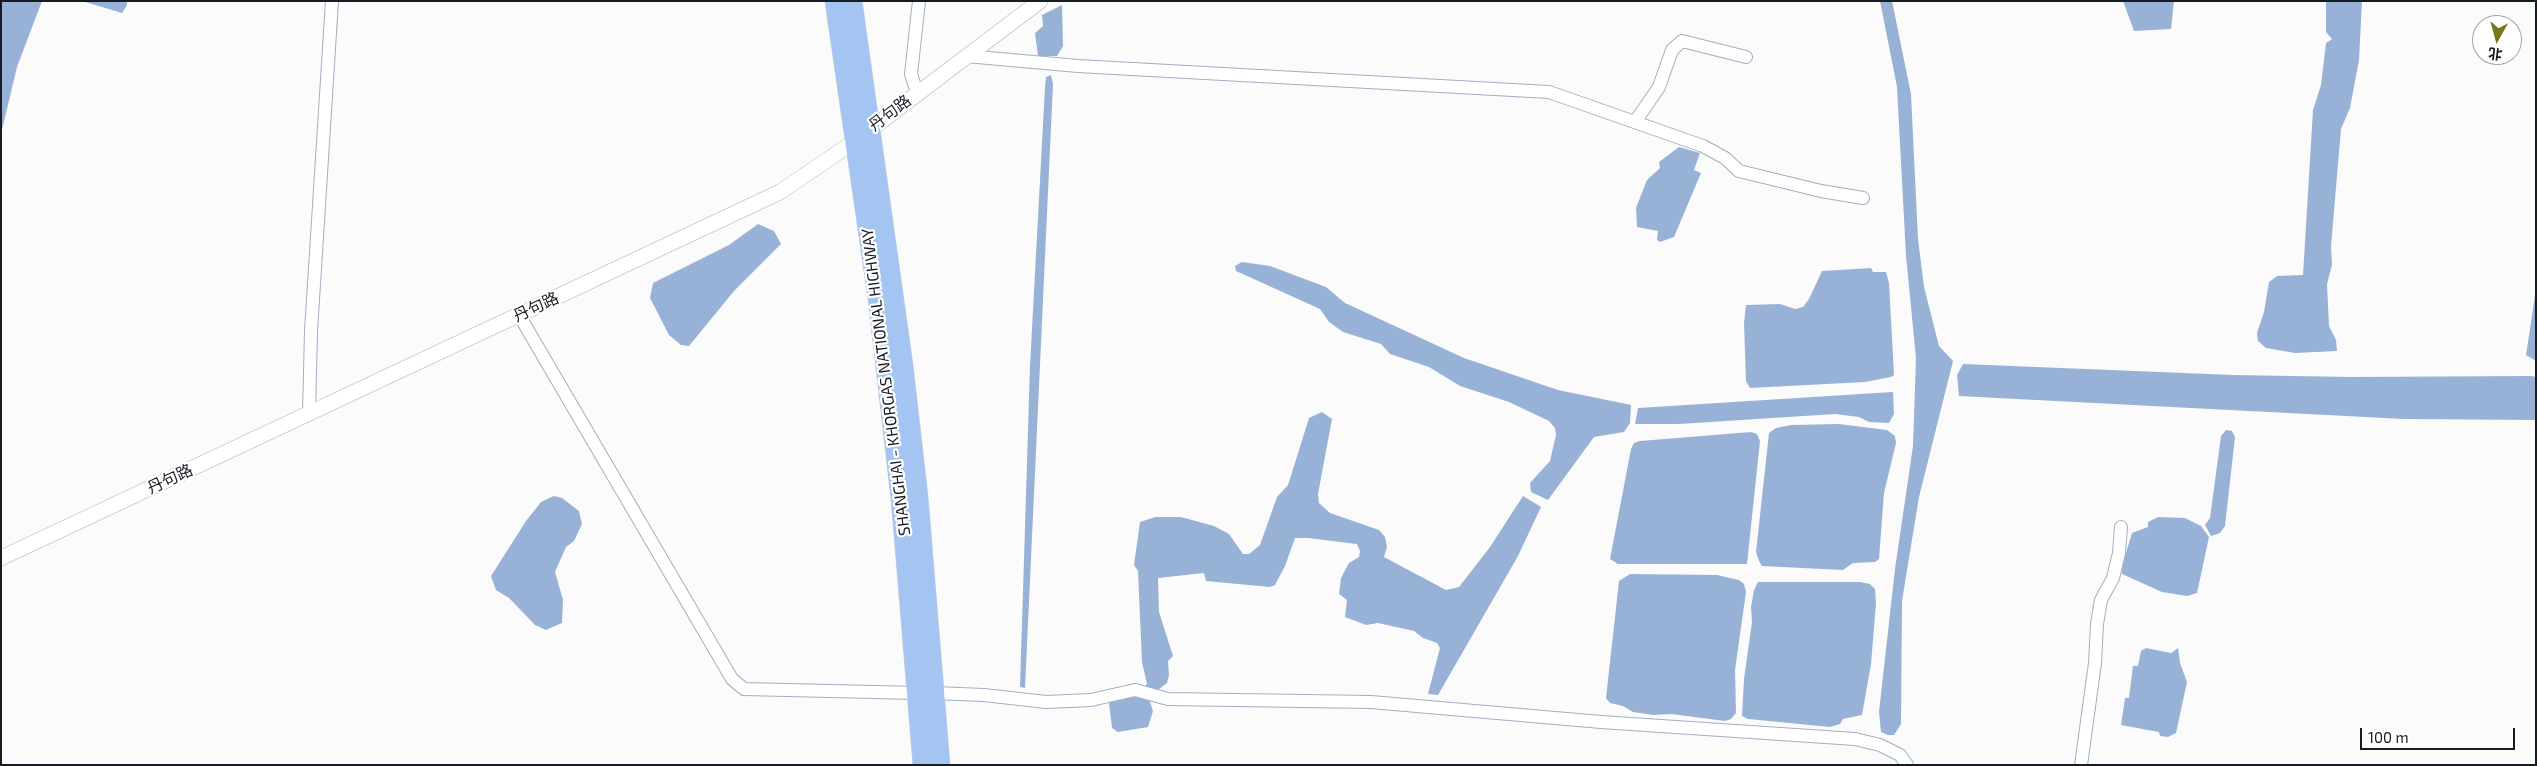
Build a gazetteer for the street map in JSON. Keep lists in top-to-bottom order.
{
  "streets": {
    "highway": ["SHANGHAI - KHORGAS NATIONAL HIGHWAY"],
    "street": ["丹句路"]
  },
  "crossings": [
    ["丹句路", "SHANGHAI - KHORGAS NATIONAL HIGHWAY"]
  ],
  "scale_bar": "100 m",
  "north": "bottom"
}
